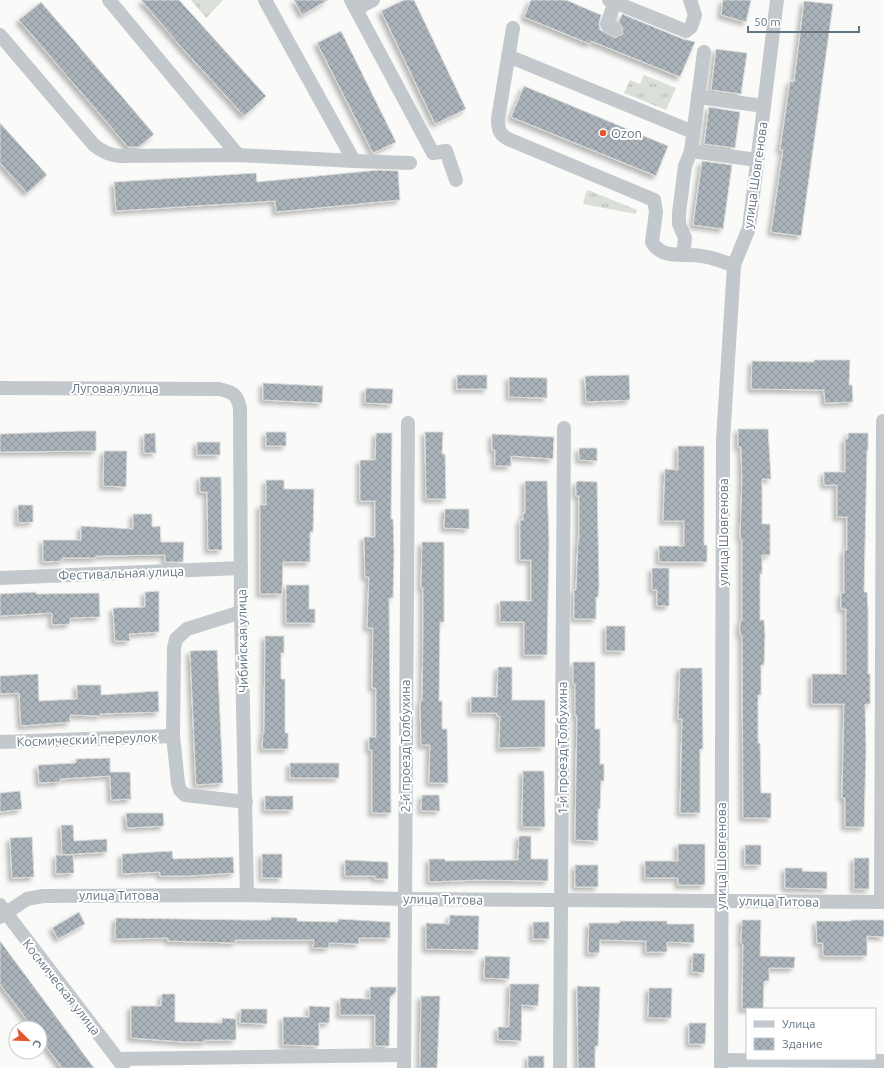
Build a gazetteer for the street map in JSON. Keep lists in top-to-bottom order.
{
  "streets": {
    "street": [
      "улица Шовгенова",
      "Луговая улица",
      "Фестивальная улица",
      "Чибийская улица",
      "Космический переулок",
      "2-й проезд Толбухина",
      "1-й проезд Толбухина",
      "улица Титова",
      "Космическая улица"
    ]
  },
  "crossings": [
    ["улица Шовгенова", "улица Титова"],
    ["Луговая улица", "Чибийская улица"],
    ["Фестивальная улица", "Чибийская улица"],
    ["Чибийская улица", "Космический переулок"],
    ["Чибийская улица", "улица Титова"],
    ["2-й проезд Толбухина", "улица Титова"],
    ["1-й проезд Толбухина", "улица Титова"],
    ["улица Титова", "Космическая улица"]
  ],
  "places": ["Ozon"],
  "legend": ["Улица", "Здание"],
  "scale_bar": "50 m",
  "north": "bottom right"
}
